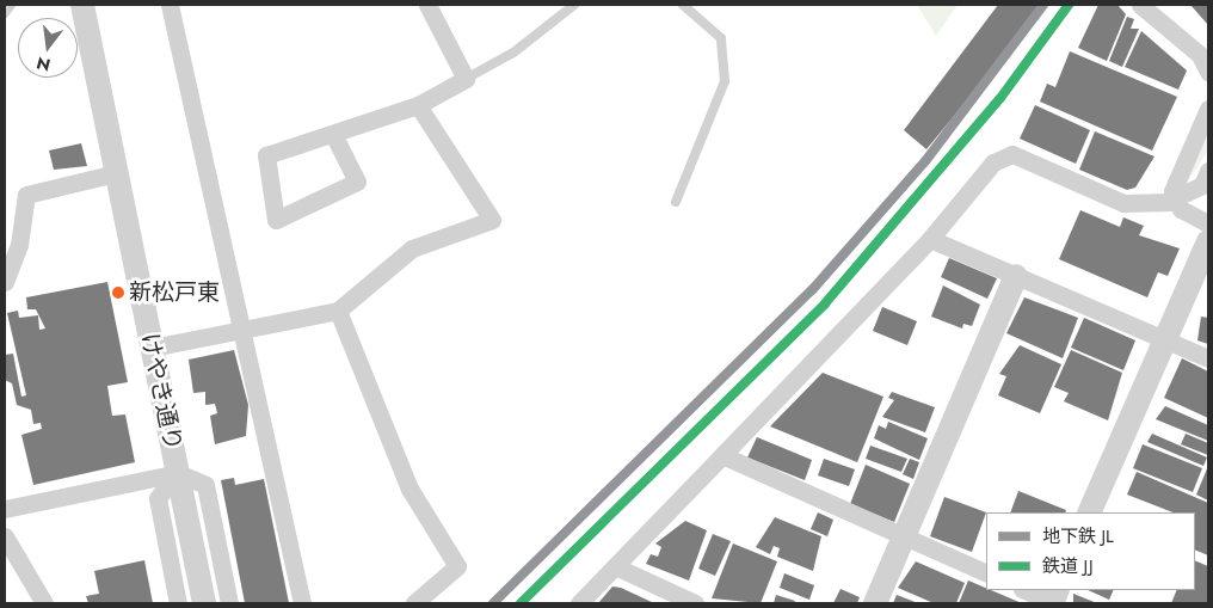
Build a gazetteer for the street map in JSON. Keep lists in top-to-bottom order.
{
  "streets": {
    "street": ["けやき通り"]
  },
  "places": ["新松戸東"],
  "lines": ["metro line JL", "rail line JJ"],
  "legend": ["地下鉄 JL", "鉄道 JJ"],
  "north": "bottom"
}
